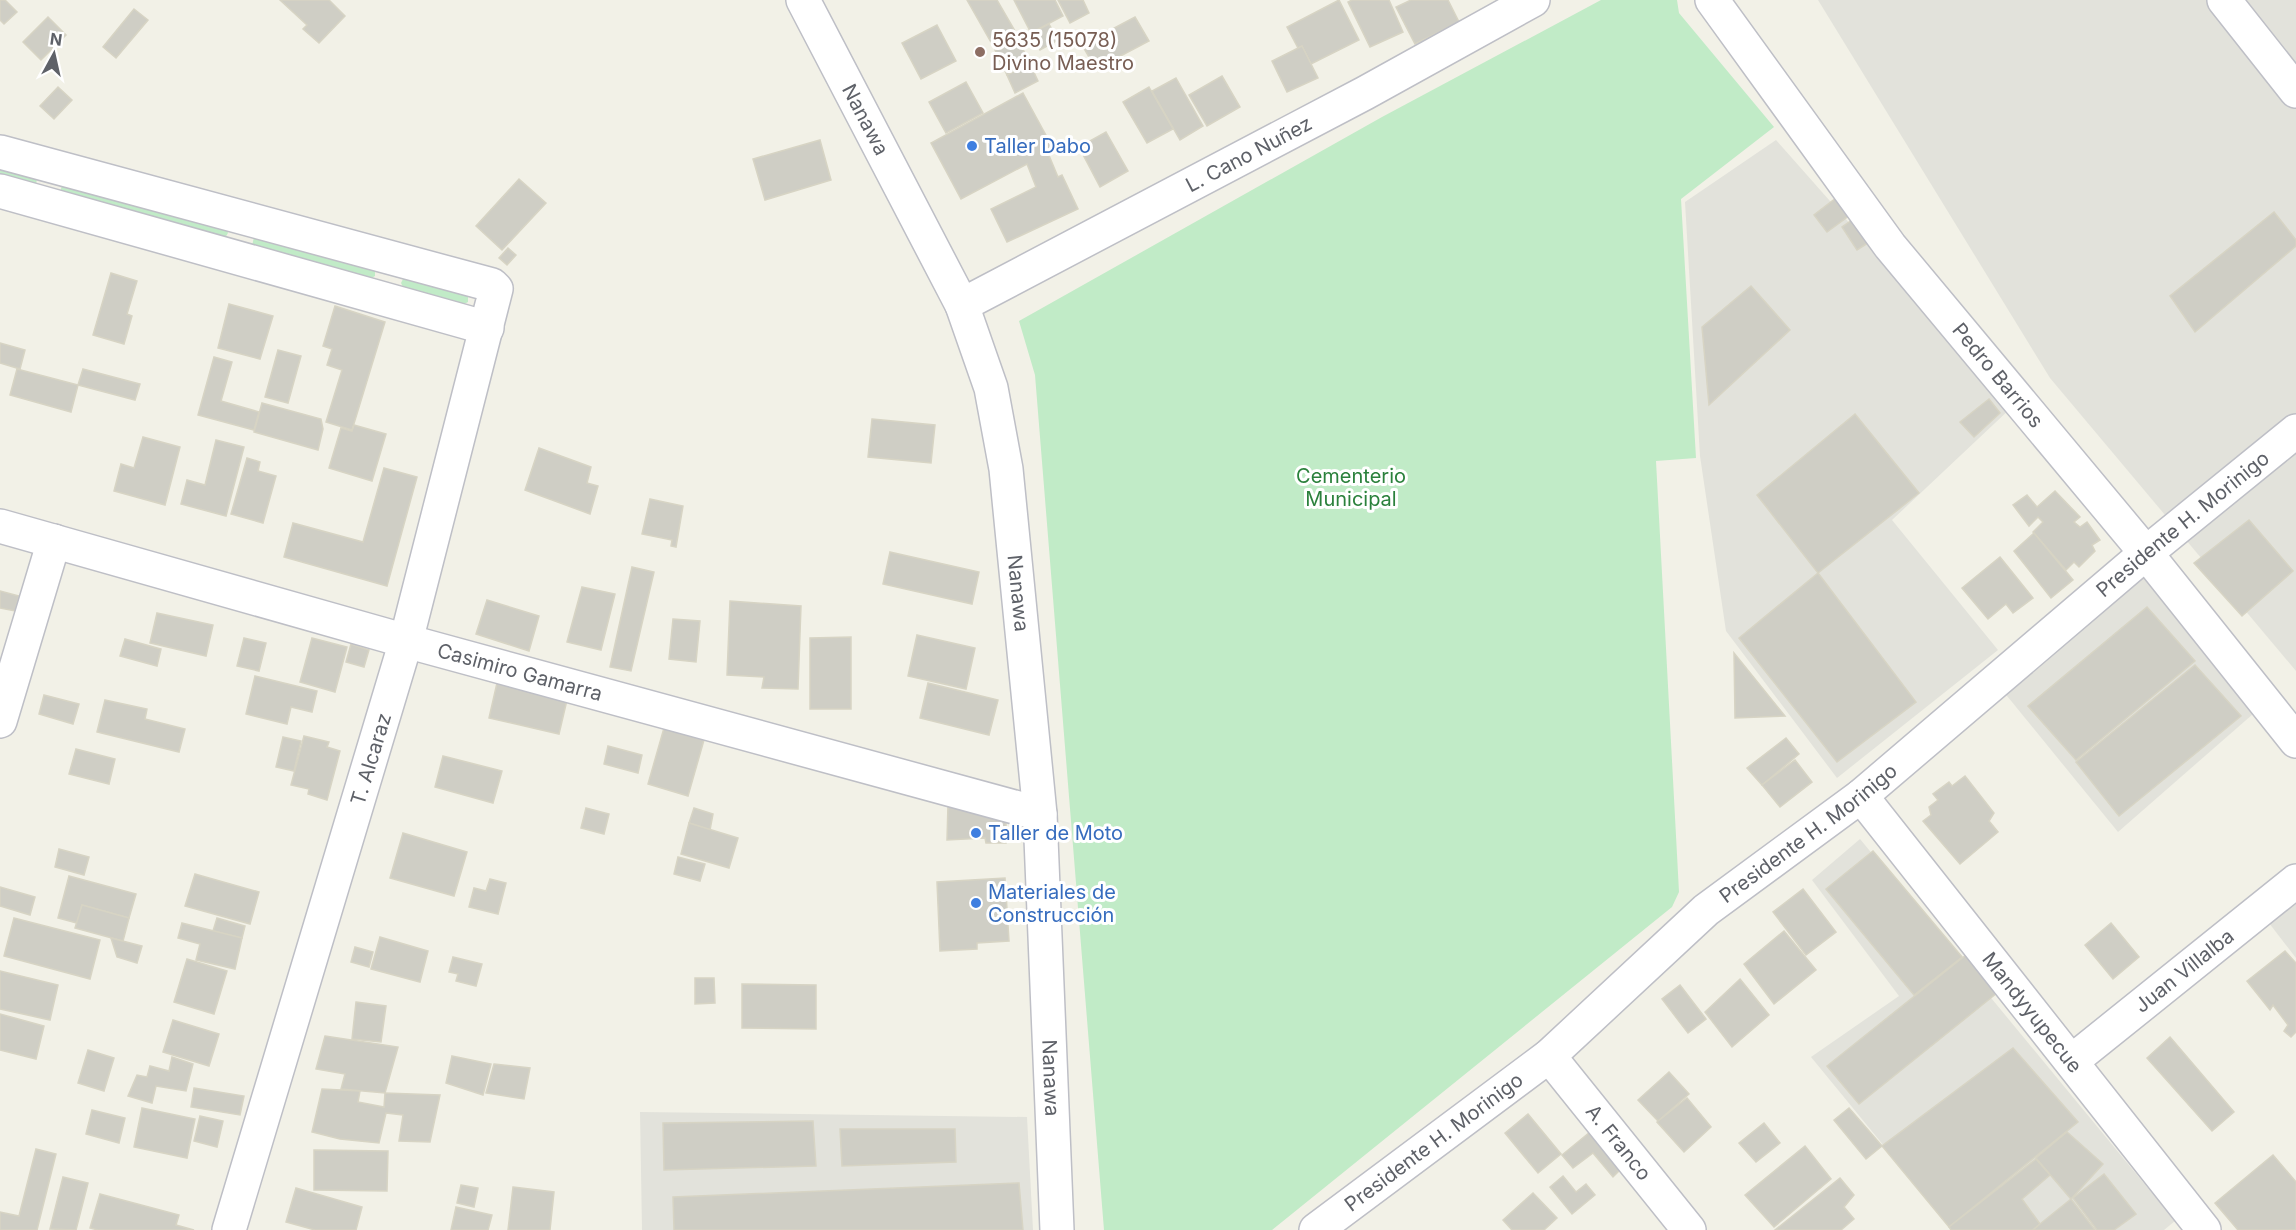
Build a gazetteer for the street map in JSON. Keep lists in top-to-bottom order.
{
  "streets": {
    "street": [
      "Nanawa",
      "L. Cano Nuñez",
      "Pedro Barrios",
      "Presidente H. Morinigo",
      "Casimiro Gamarra",
      "T. Alcaraz",
      "Juan Villalba",
      "Mandyyupecue",
      "A. Franco"
    ]
  },
  "crossings": [
    ["Nanawa", "L. Cano Nuñez"],
    ["Nanawa", "Casimiro Gamarra"],
    ["Pedro Barrios", "Presidente H. Morinigo"],
    ["Presidente H. Morinigo", "Mandyyupecue"],
    ["Presidente H. Morinigo", "A. Franco"],
    ["Casimiro Gamarra", "T. Alcaraz"],
    ["Juan Villalba", "Mandyyupecue"]
  ],
  "parks": ["Cementerio Municipal"],
  "places": [
    "5635 (15078) Divino Maestro",
    "Taller Dabo",
    "Taller de Moto",
    "Materiales de Construcción"
  ],
  "north": "top"
}
